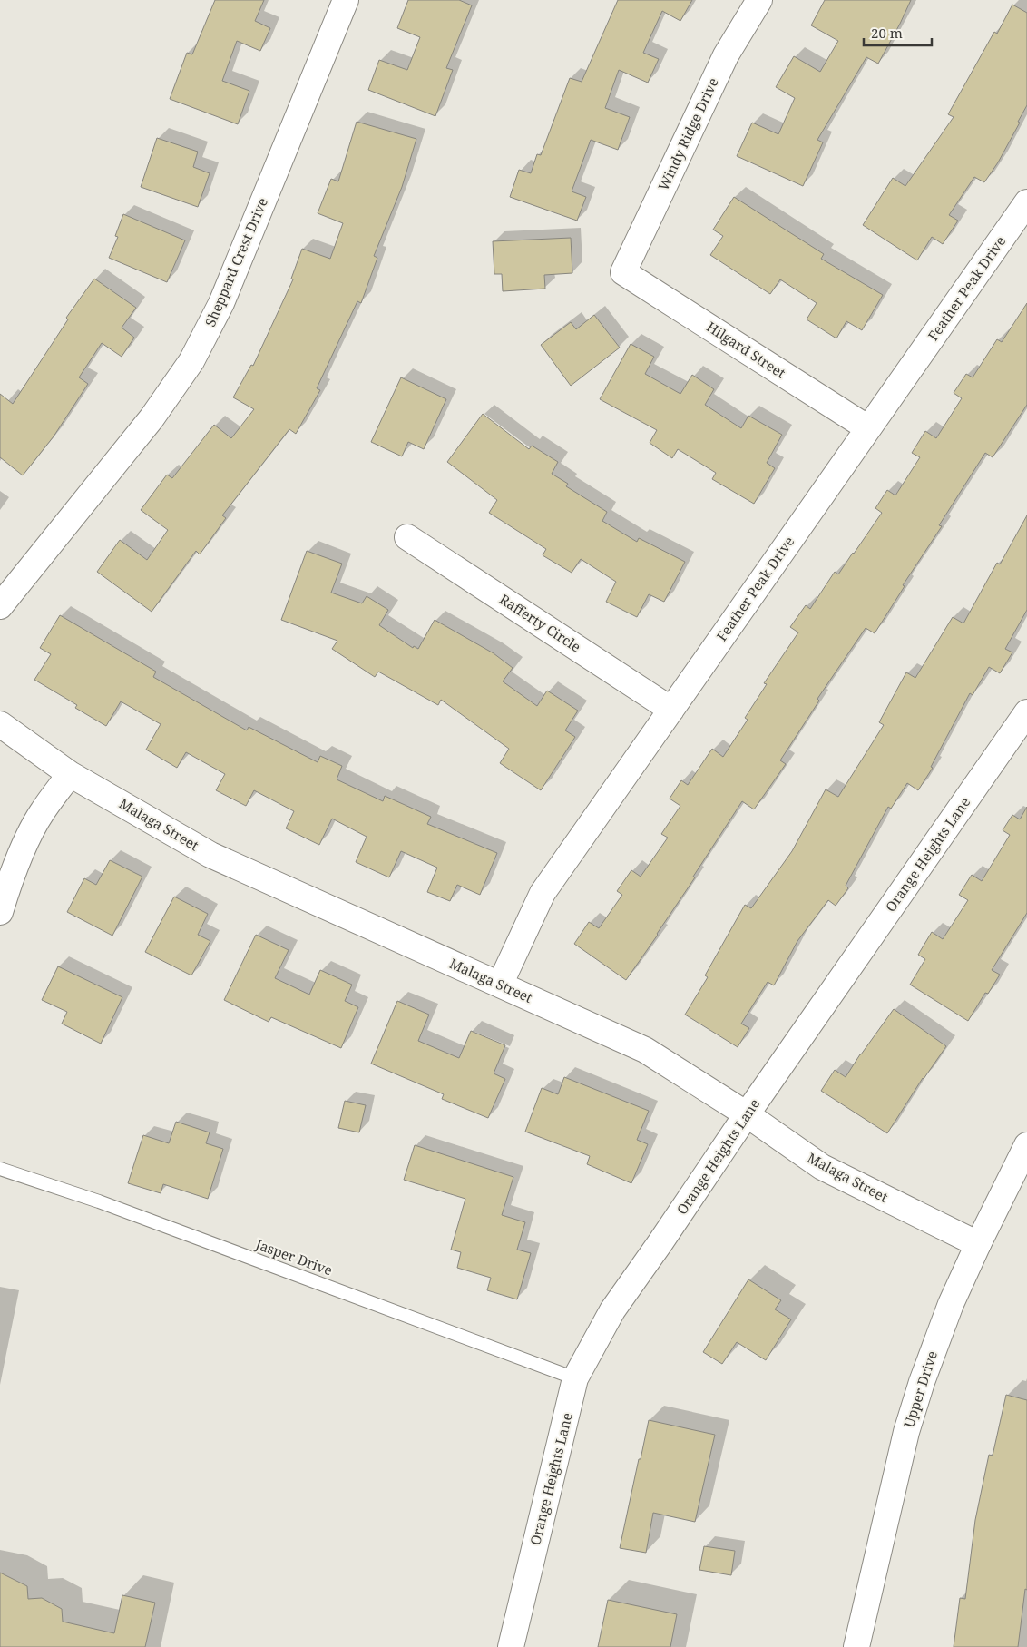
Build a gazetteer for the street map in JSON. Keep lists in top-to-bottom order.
{
  "streets": {
    "street": [
      "Windy Ridge Drive",
      "Sheppard Crest Drive",
      "Feather Peak Drive",
      "Hilgard Street",
      "Rafferty Circle",
      "Malaga Street",
      "Orange Heights Lane",
      "Upper Drive"
    ],
    "lane": ["Jasper Drive"]
  },
  "crossings": [
    ["Windy Ridge Drive", "Hilgard Street"],
    ["Feather Peak Drive", "Hilgard Street"],
    ["Feather Peak Drive", "Rafferty Circle"],
    ["Feather Peak Drive", "Malaga Street"],
    ["Malaga Street", "Orange Heights Lane"],
    ["Malaga Street", "Upper Drive"],
    ["Orange Heights Lane", "Jasper Drive"]
  ],
  "scale_bar": "20 m"
}
